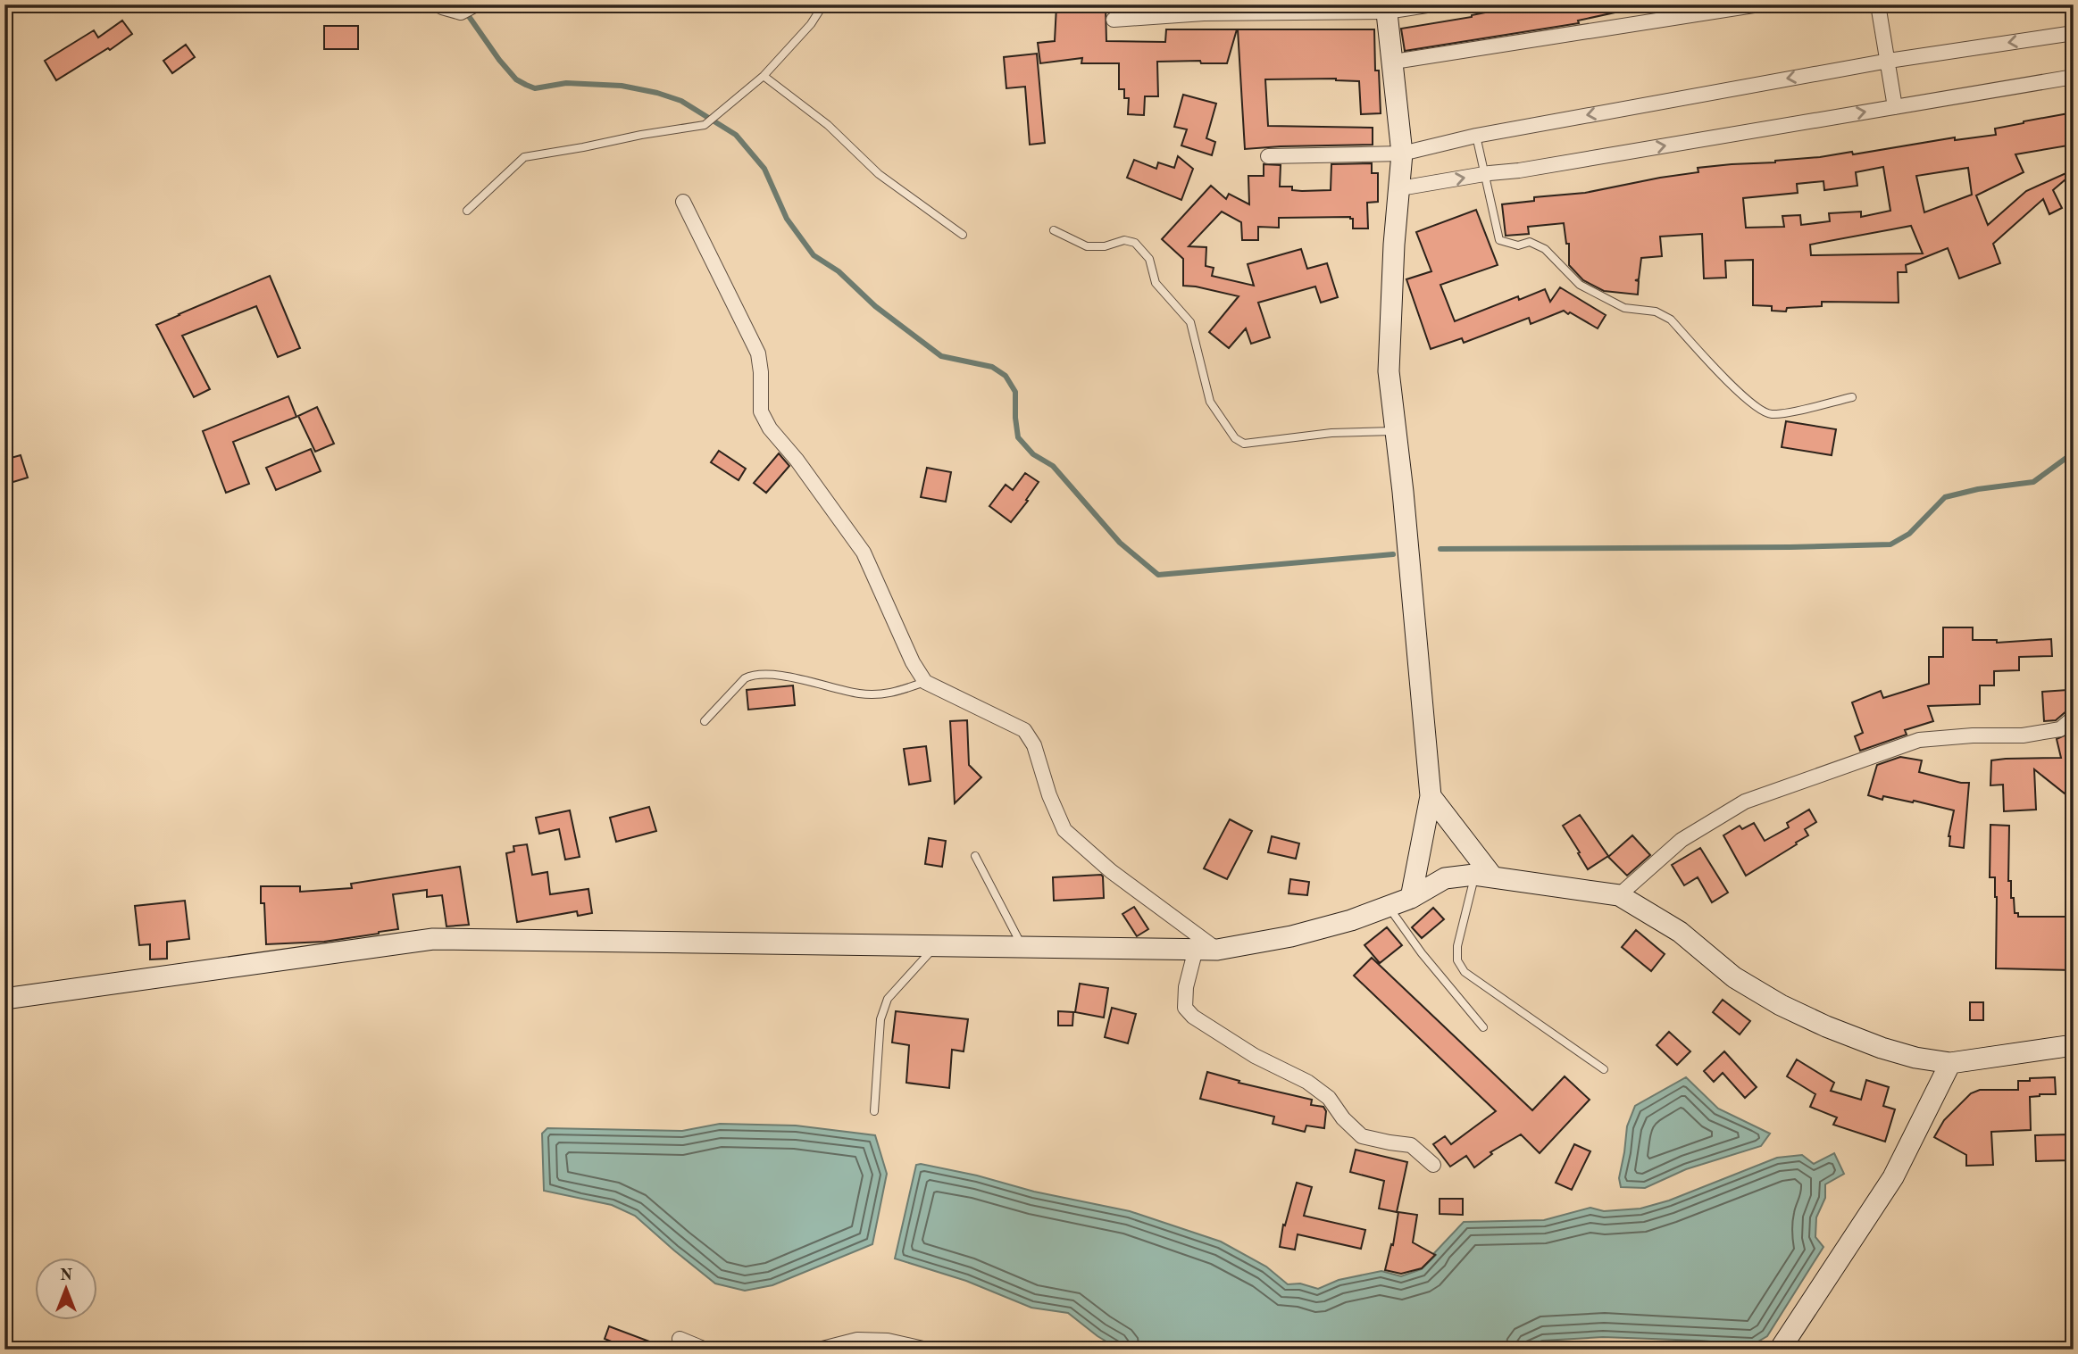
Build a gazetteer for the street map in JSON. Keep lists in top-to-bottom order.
{
  "north": "top"
}
